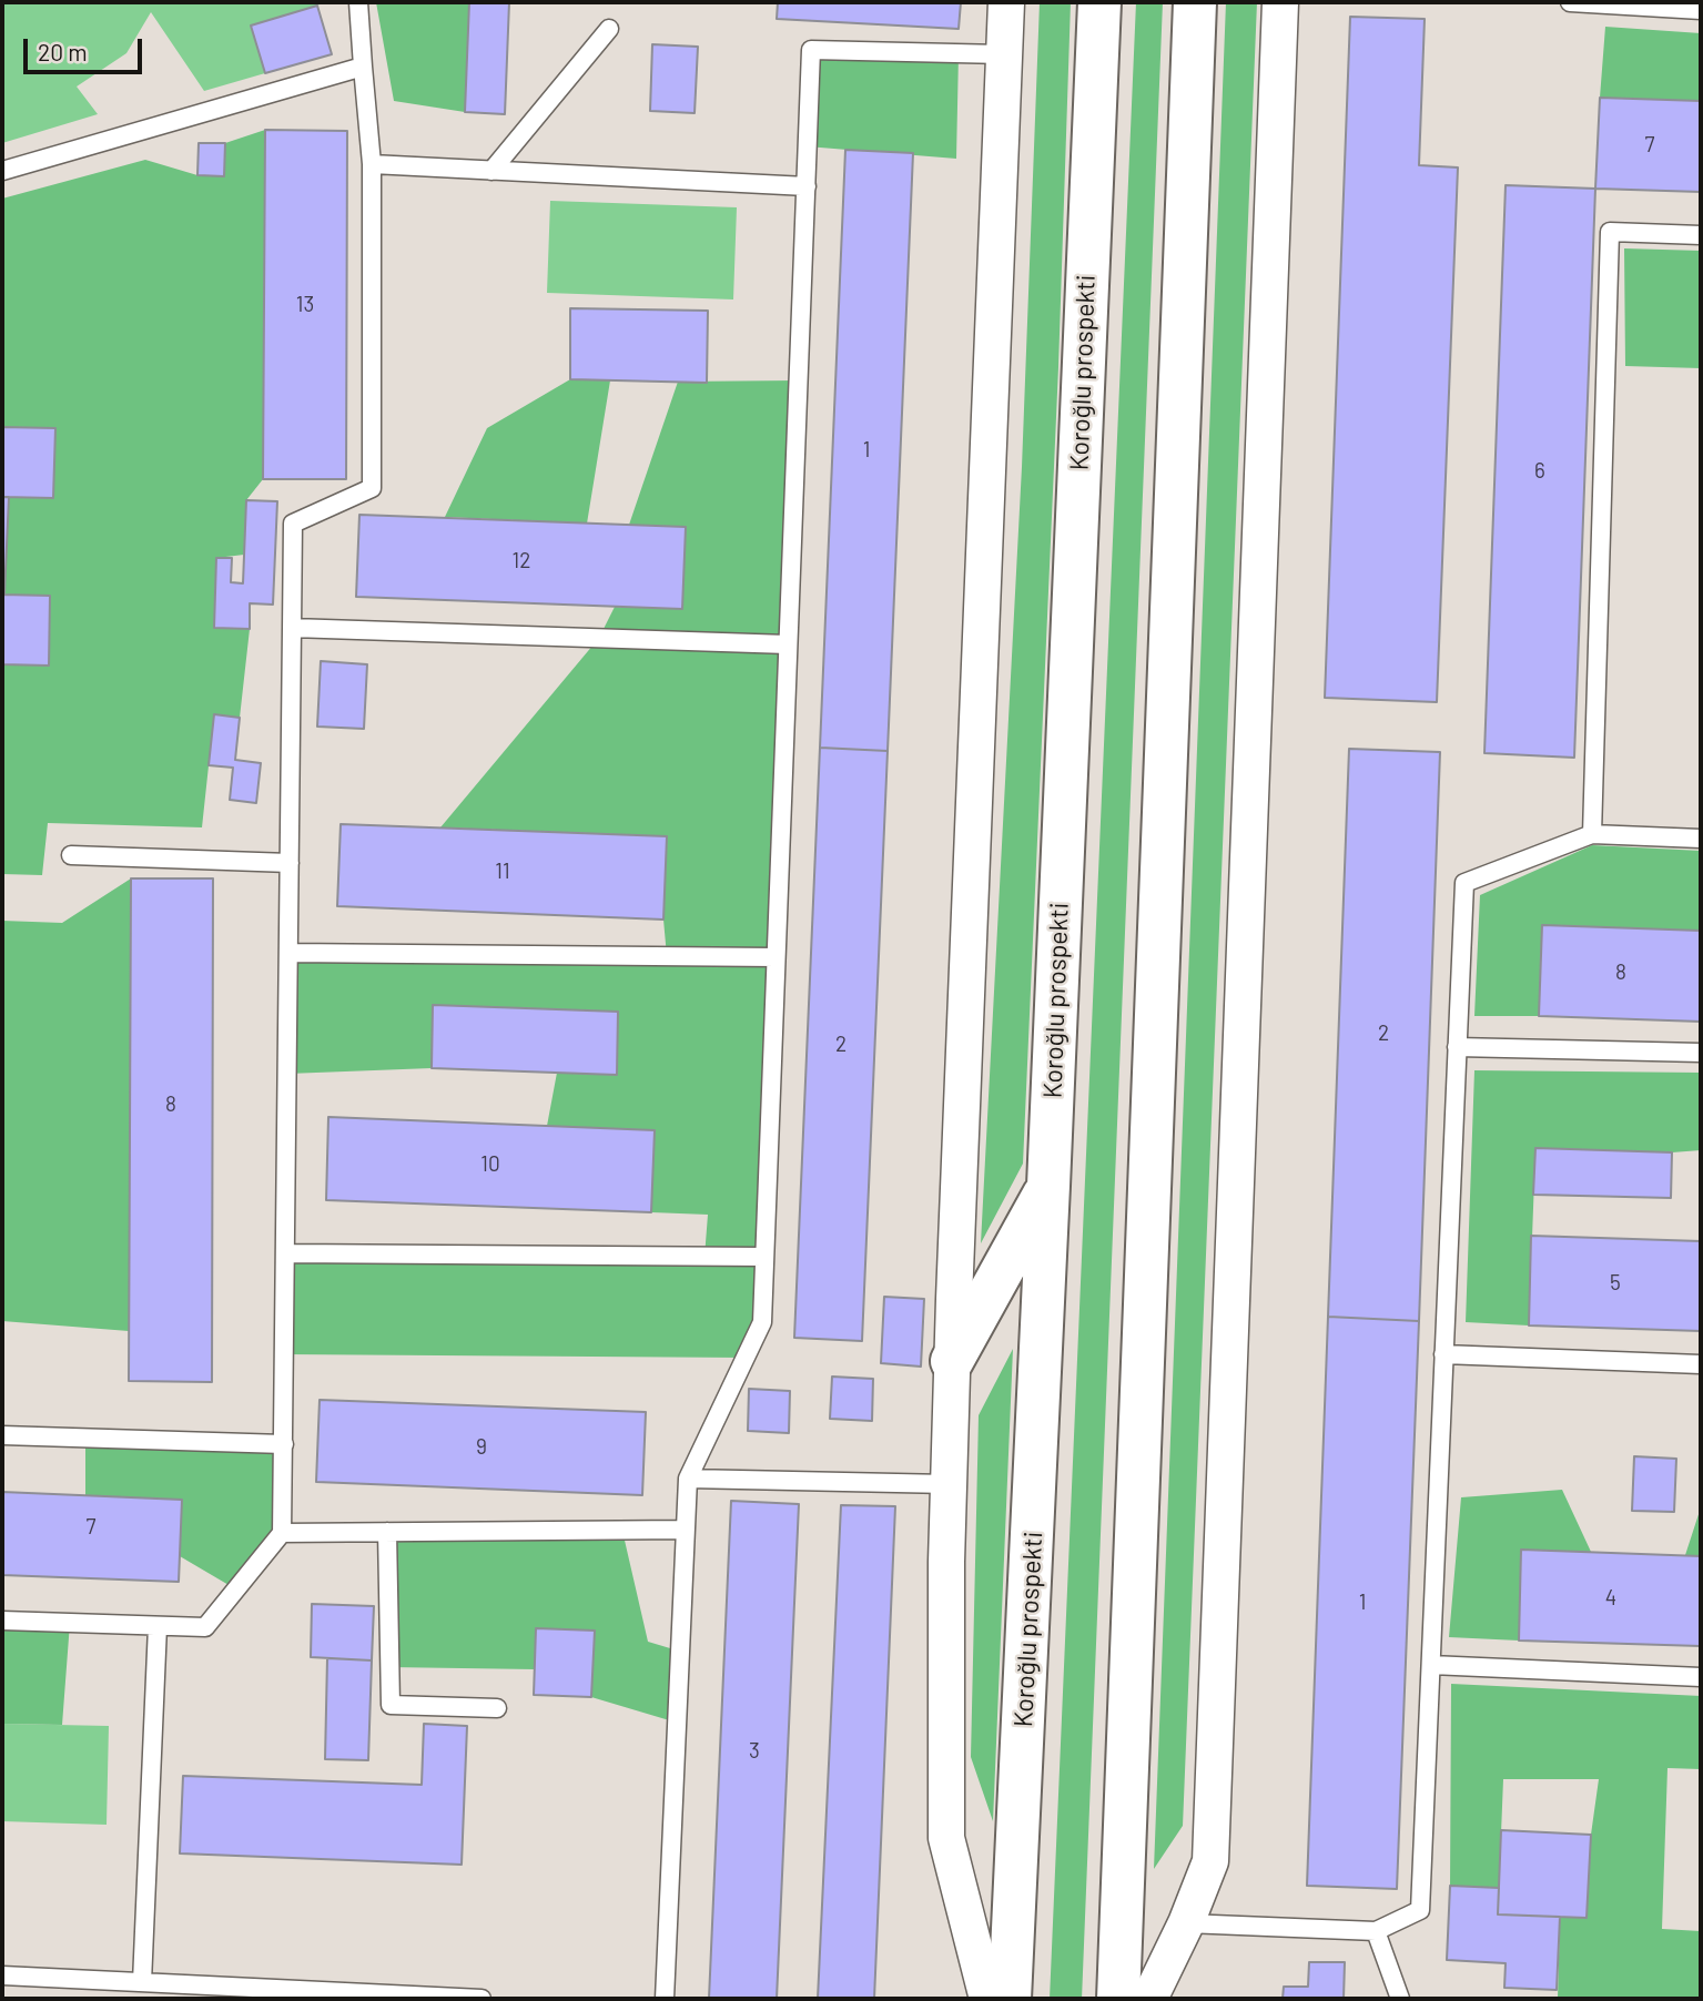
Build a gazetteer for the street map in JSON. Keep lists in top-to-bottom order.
{
  "streets": {
    "main road": ["Koroğlu prospekti"]
  },
  "house_numbers": [
    "7",
    "13",
    "1",
    "6",
    "12",
    "11",
    "8",
    "2",
    "2",
    "8",
    "10",
    "5",
    "9",
    "7",
    "4",
    "1",
    "3"
  ],
  "scale_bar": "20 m"
}
